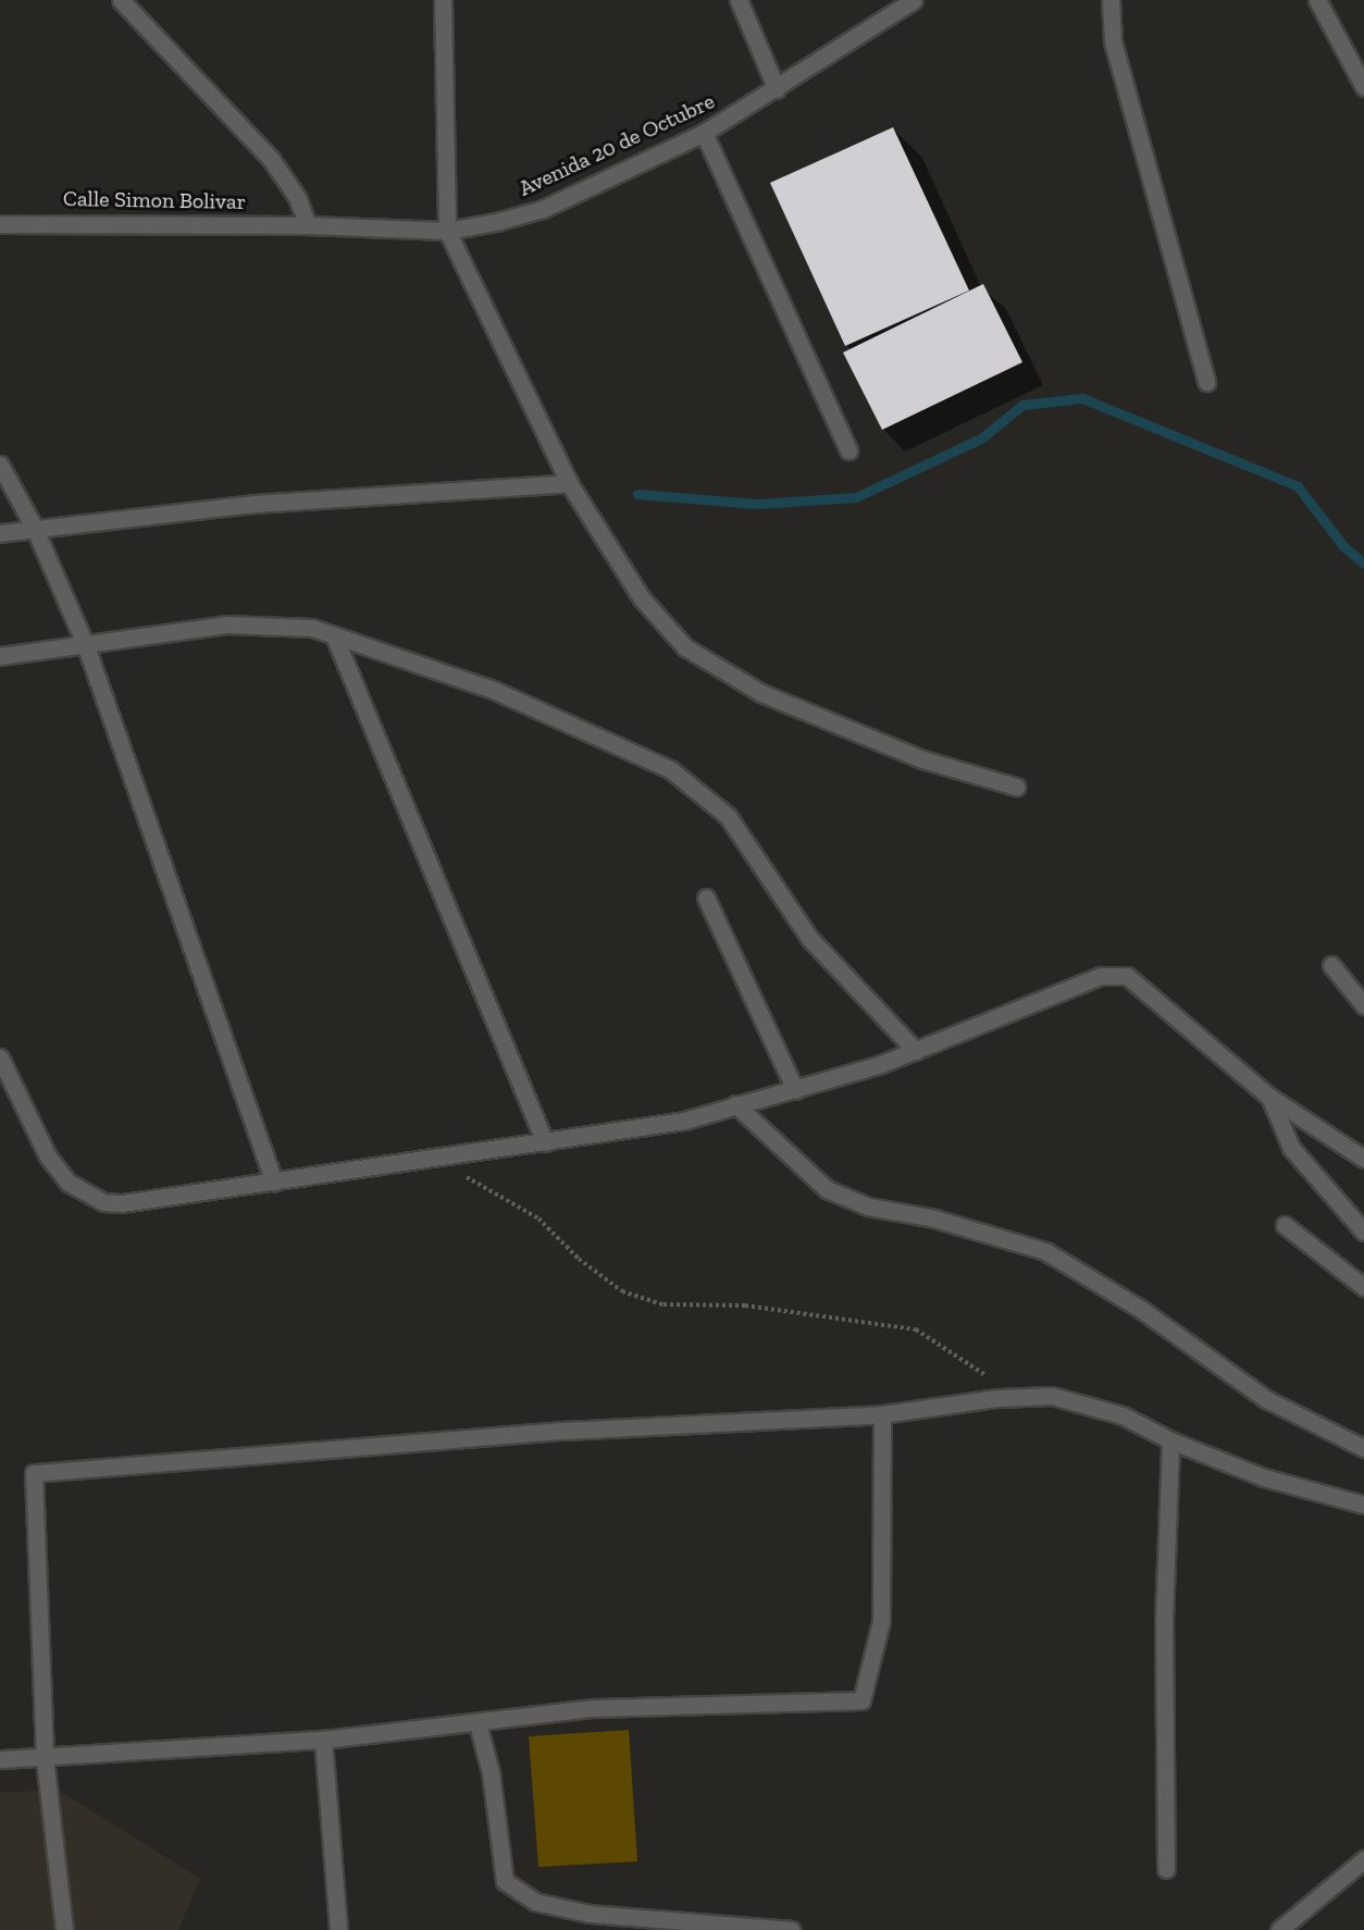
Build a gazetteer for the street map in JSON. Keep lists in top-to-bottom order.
{
  "streets": {
    "street": ["Avenida 20 de Octubre", "Calle Simon Bolivar"]
  },
  "crossings": [
    ["Avenida 20 de Octubre", "Calle Simon Bolivar"]
  ]
}
